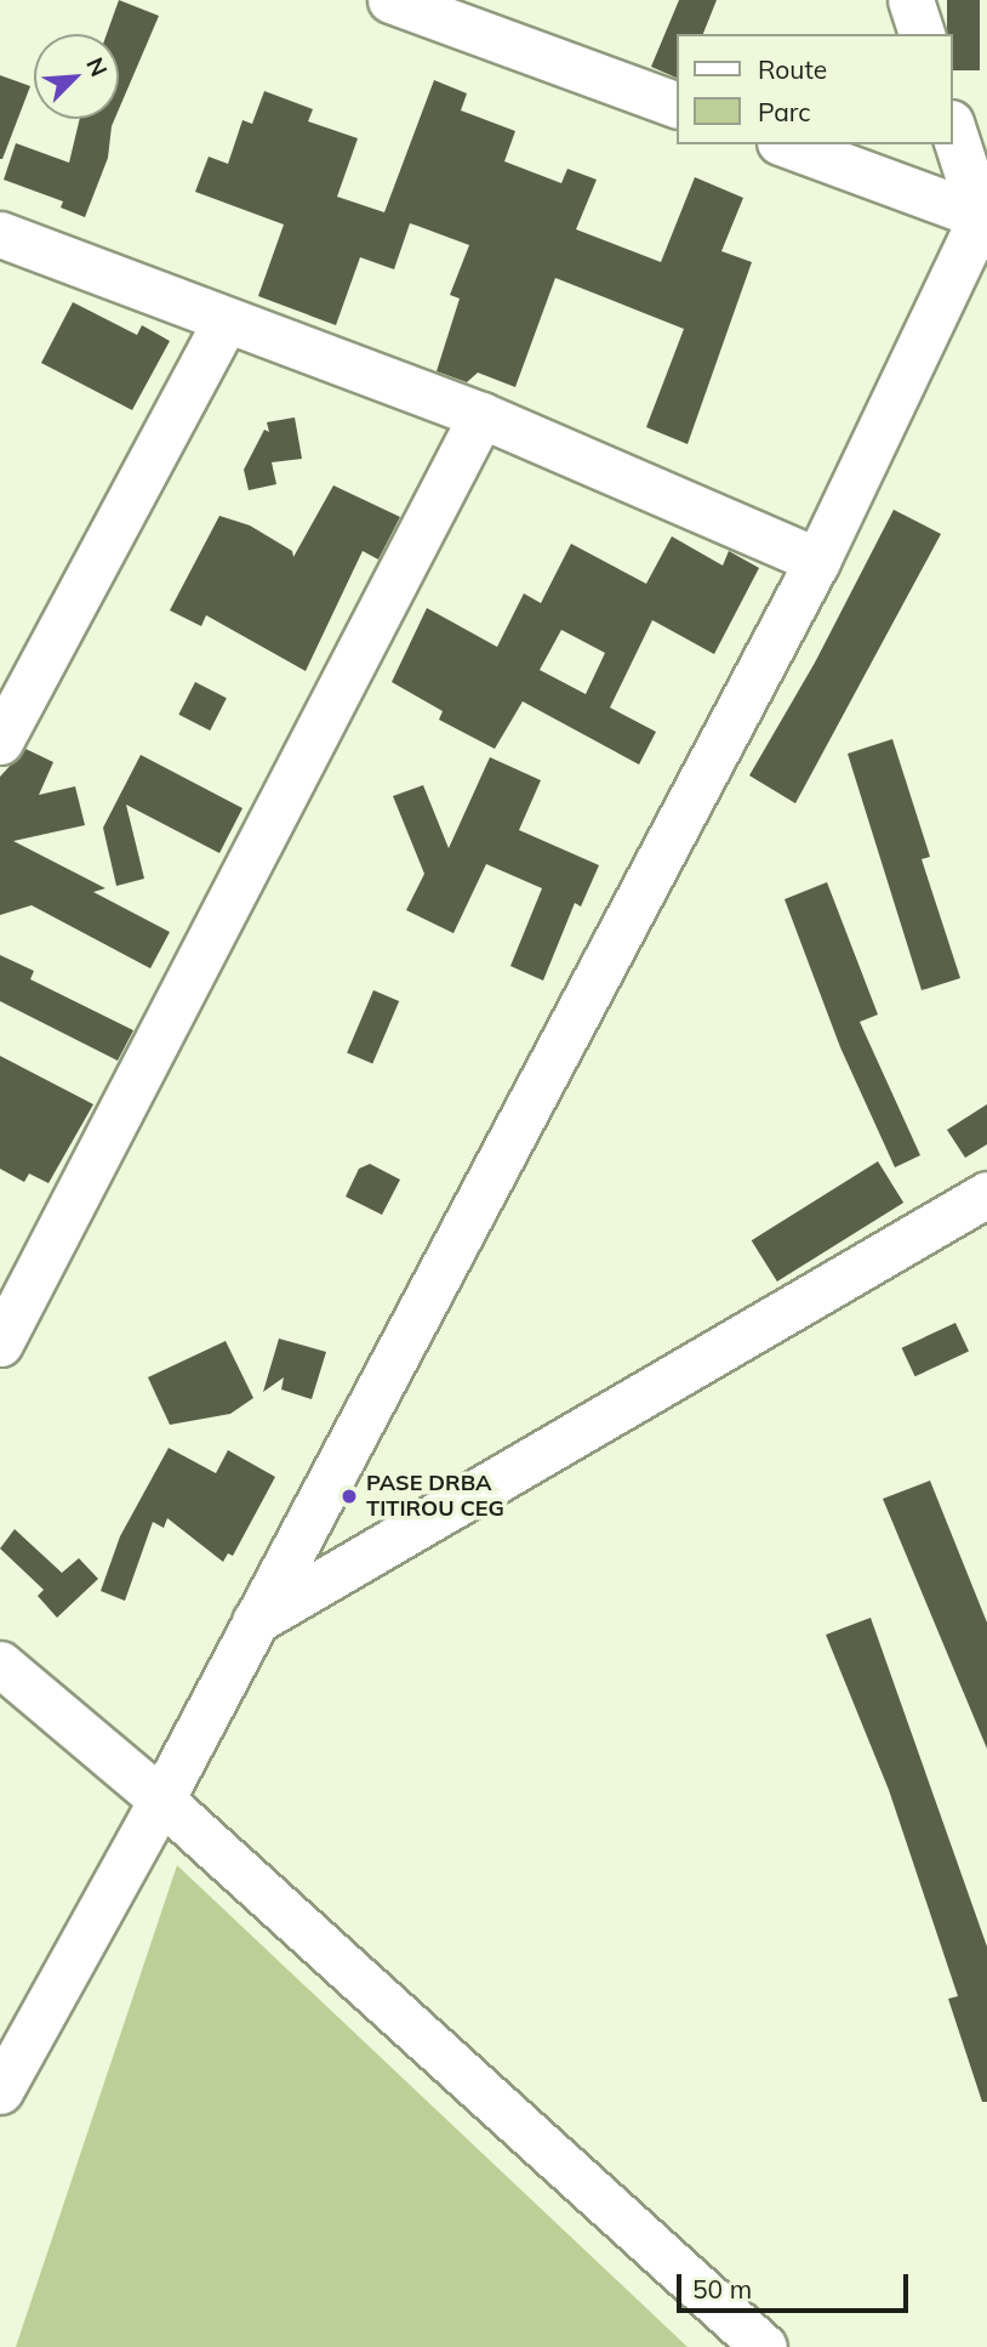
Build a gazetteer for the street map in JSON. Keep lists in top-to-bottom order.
{
  "places": ["PASE DRBA TITIROU CEG"],
  "legend": ["Route", "Parc"],
  "scale_bar": "50 m",
  "north": "top right"
}
